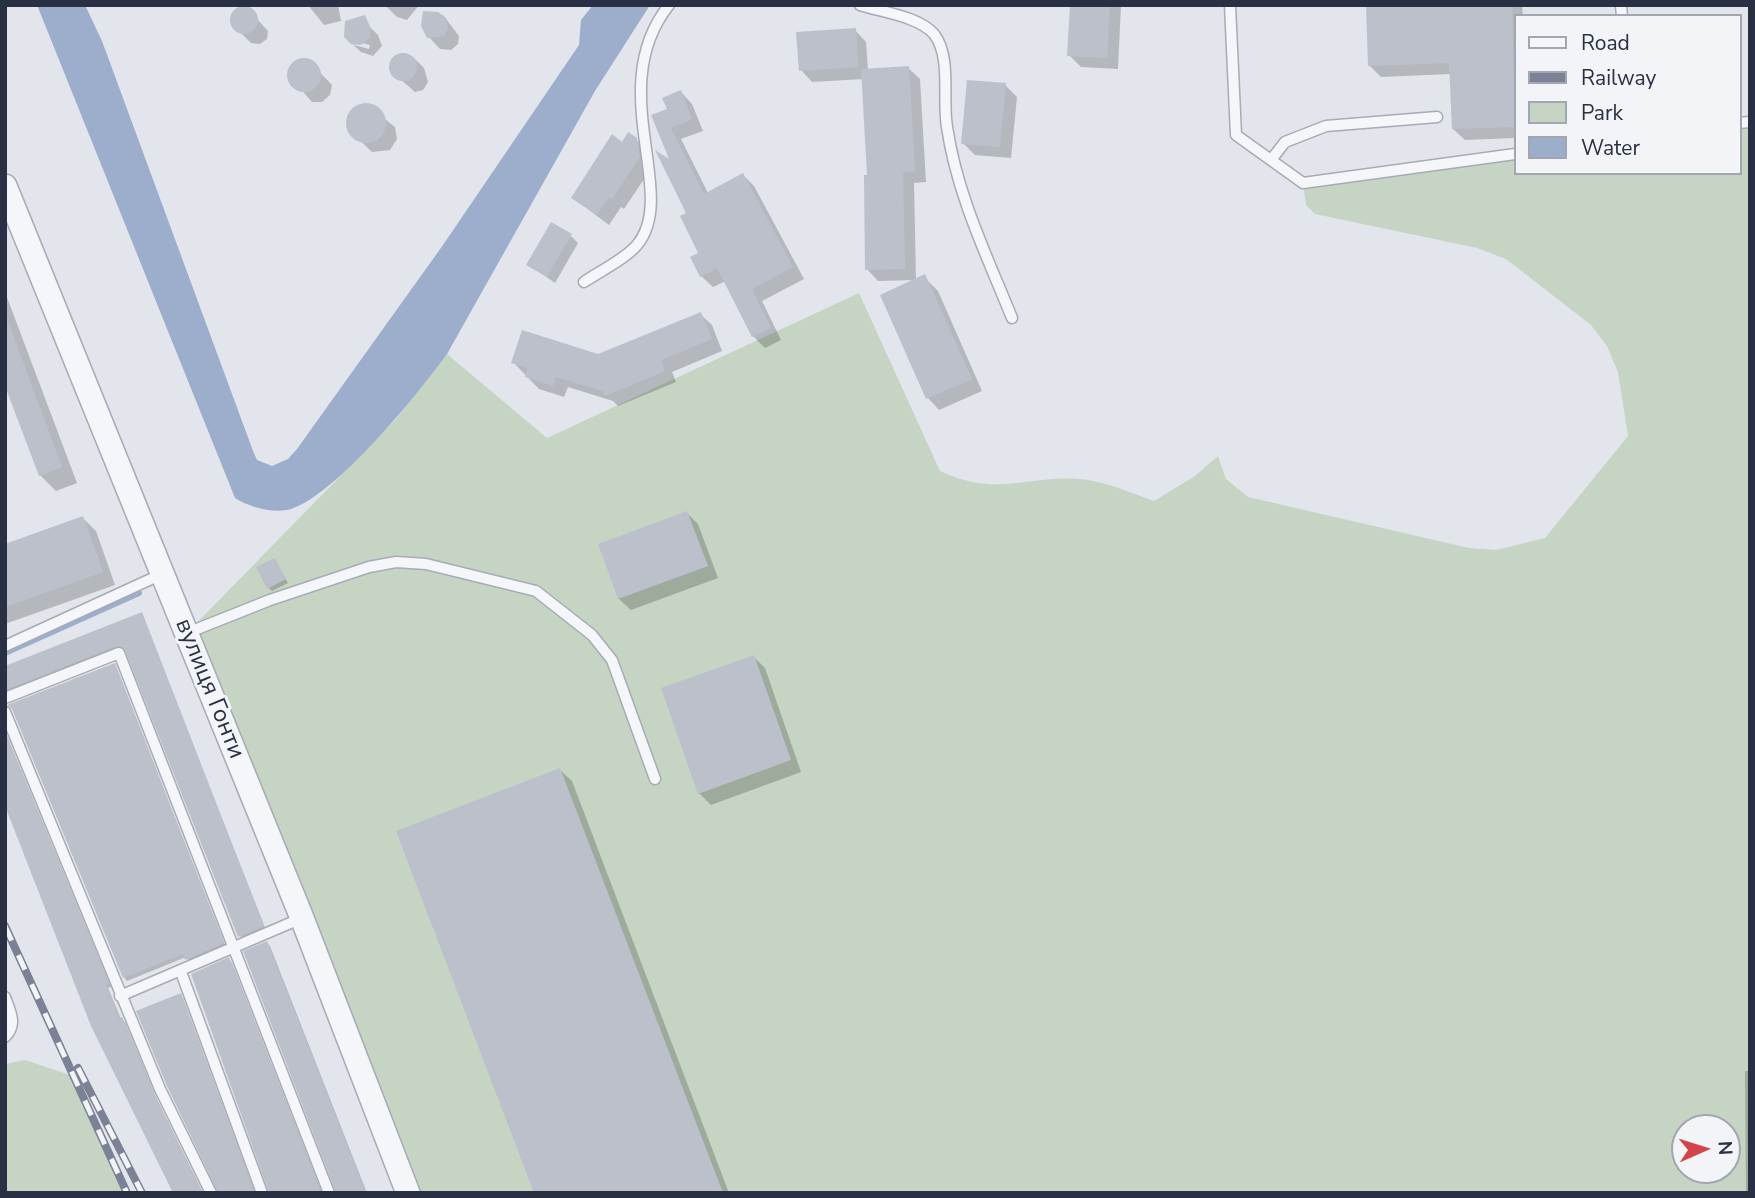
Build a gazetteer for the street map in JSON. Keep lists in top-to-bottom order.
{
  "streets": {
    "street": ["вулиця Гонти"]
  },
  "legend": [
    "Road",
    "Railway",
    "Park",
    "Water"
  ],
  "north": "right"
}
